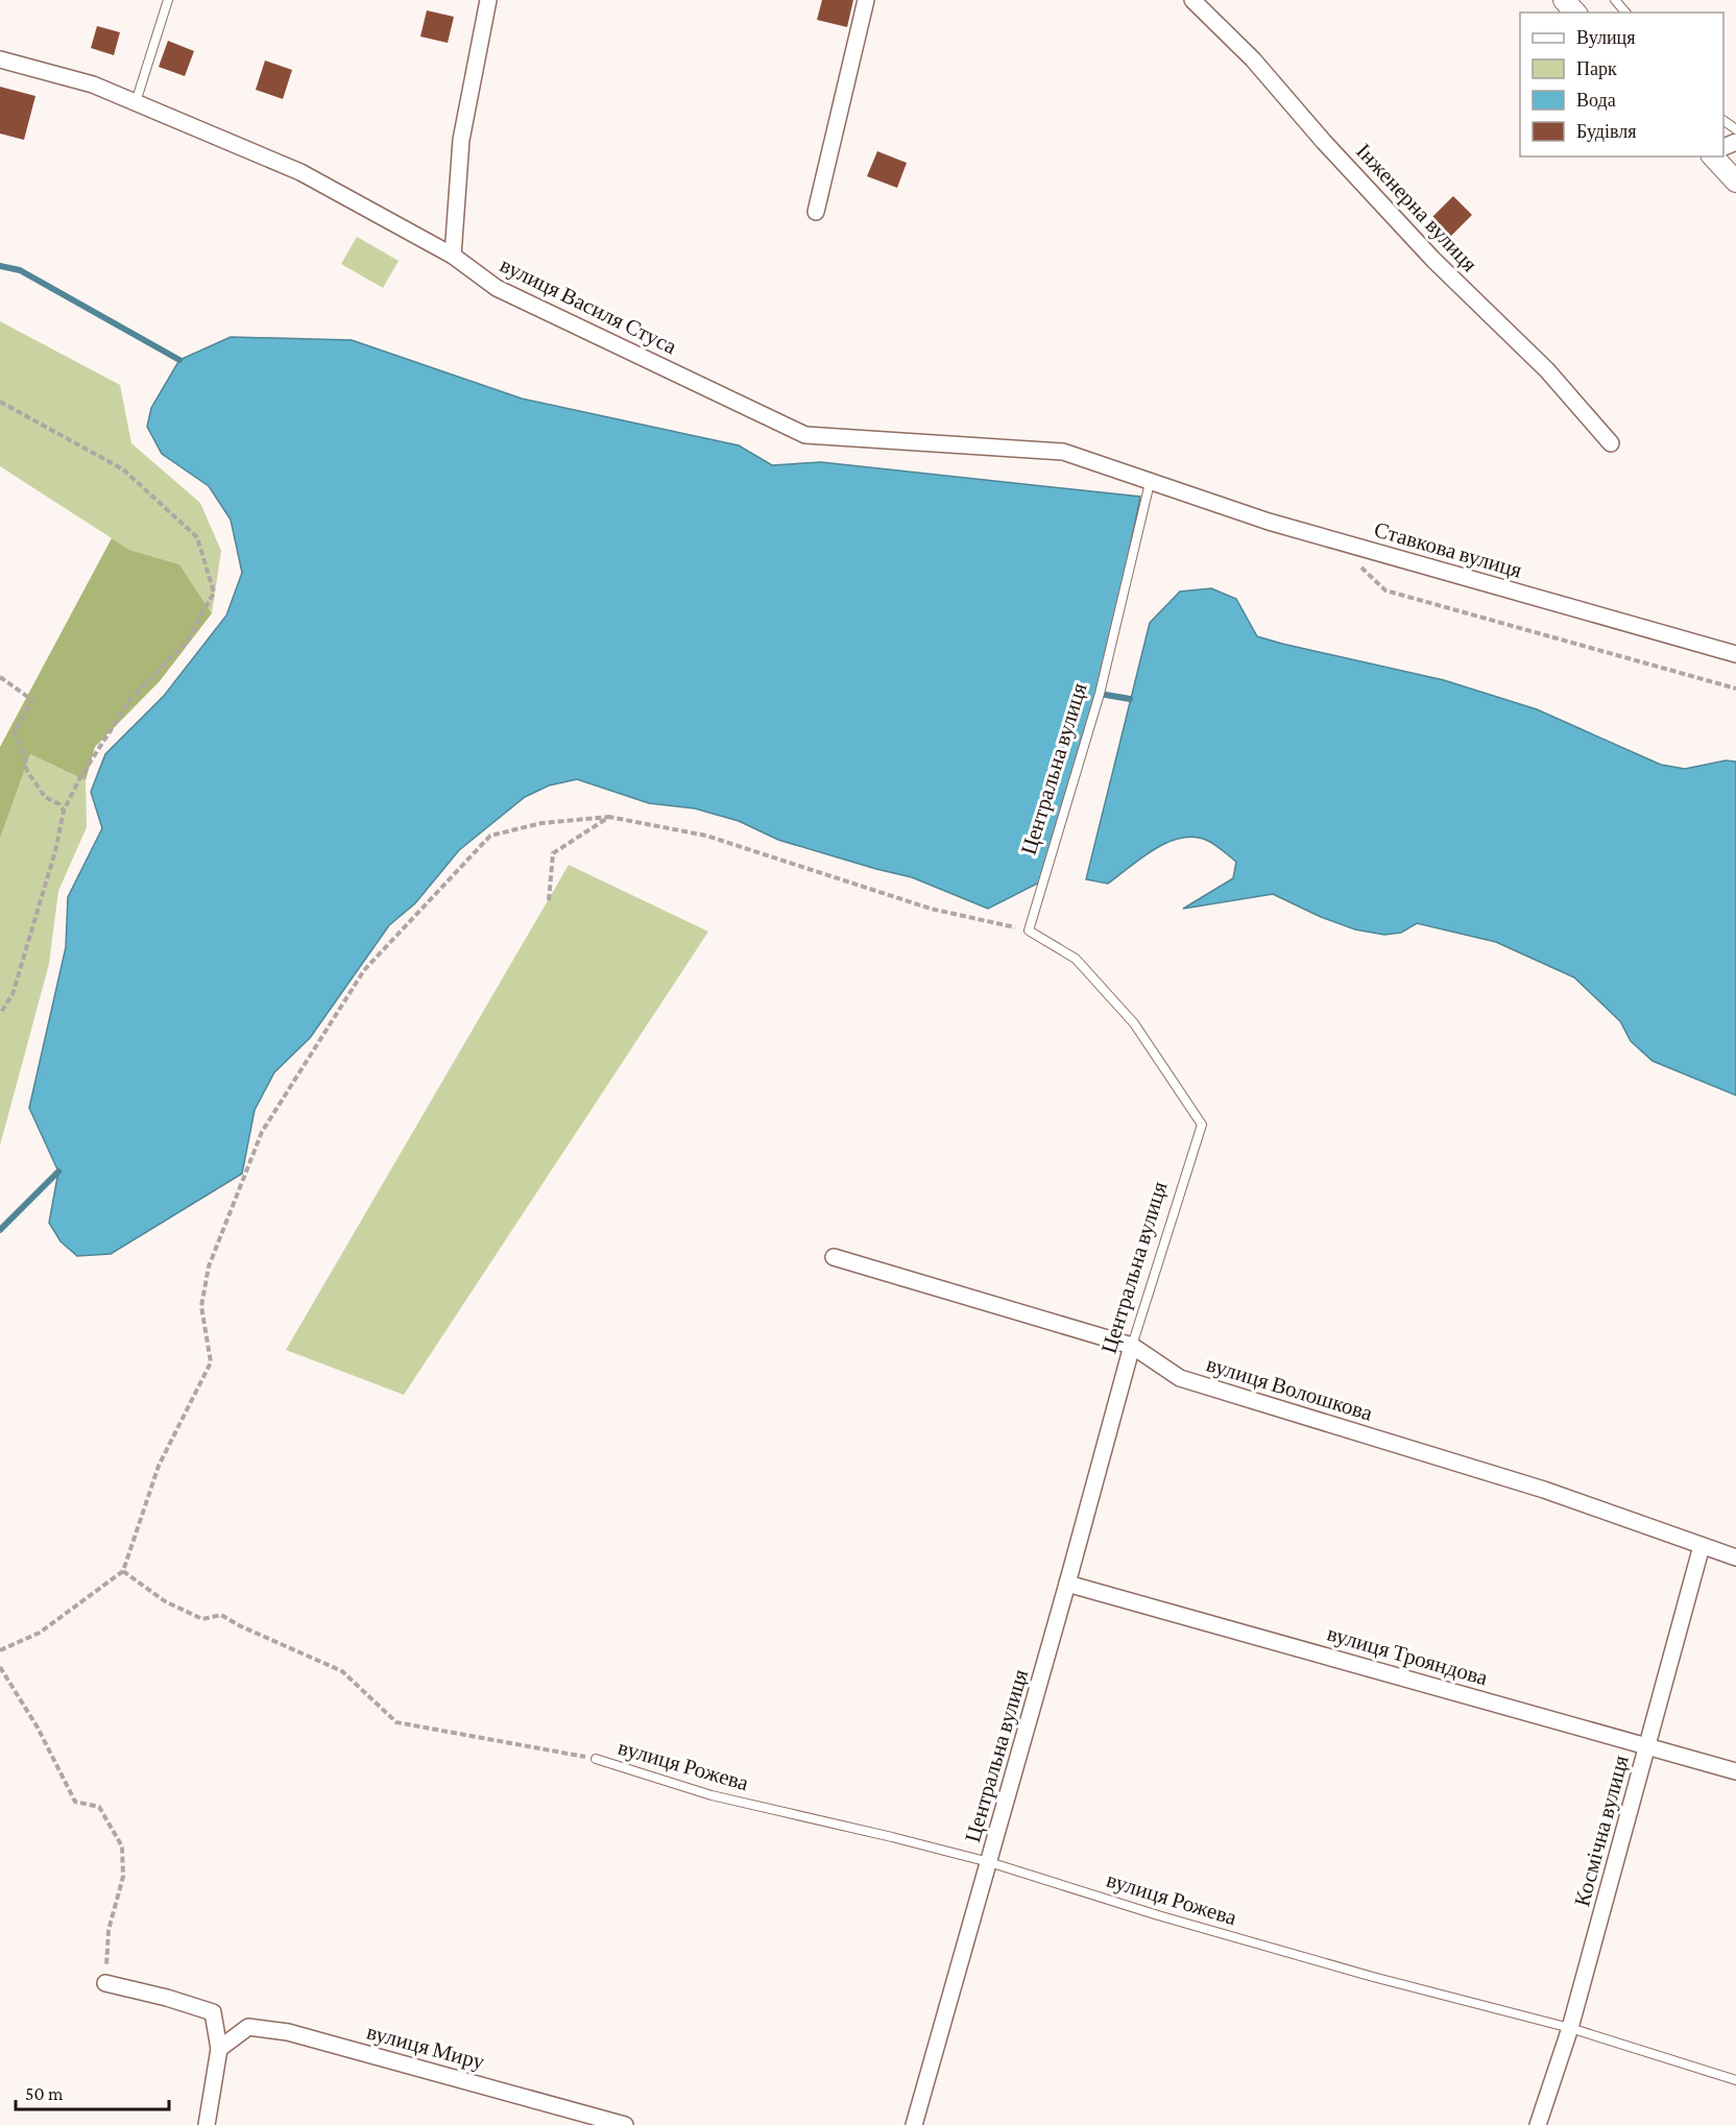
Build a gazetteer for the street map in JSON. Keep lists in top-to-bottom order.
{
  "streets": {
    "street": [
      "Інженерна вулиця",
      "вулиця Василя Стуса",
      "Ставкова вулиця",
      "Центральна вулиця",
      "вулиця Волошкова",
      "вулиця Трояндова",
      "Космічна вулиця",
      "вулиця Миру"
    ],
    "lane": ["вулиця Рожева"]
  },
  "crossings": [
    ["вулиця Василя Стуса", "Ставкова вулиця"],
    ["вулиця Василя Стуса", "Центральна вулиця"],
    ["Ставкова вулиця", "Центральна вулиця"],
    ["Центральна вулиця", "вулиця Волошкова"],
    ["Центральна вулиця", "вулиця Трояндова"],
    ["Центральна вулиця", "вулиця Рожева"],
    ["вулиця Волошкова", "Космічна вулиця"],
    ["вулиця Трояндова", "Космічна вулиця"],
    ["вулиця Рожева", "Космічна вулиця"]
  ],
  "legend": [
    "Вулиця",
    "Парк",
    "Вода",
    "Будівля"
  ],
  "scale_bar": "50 m"
}
